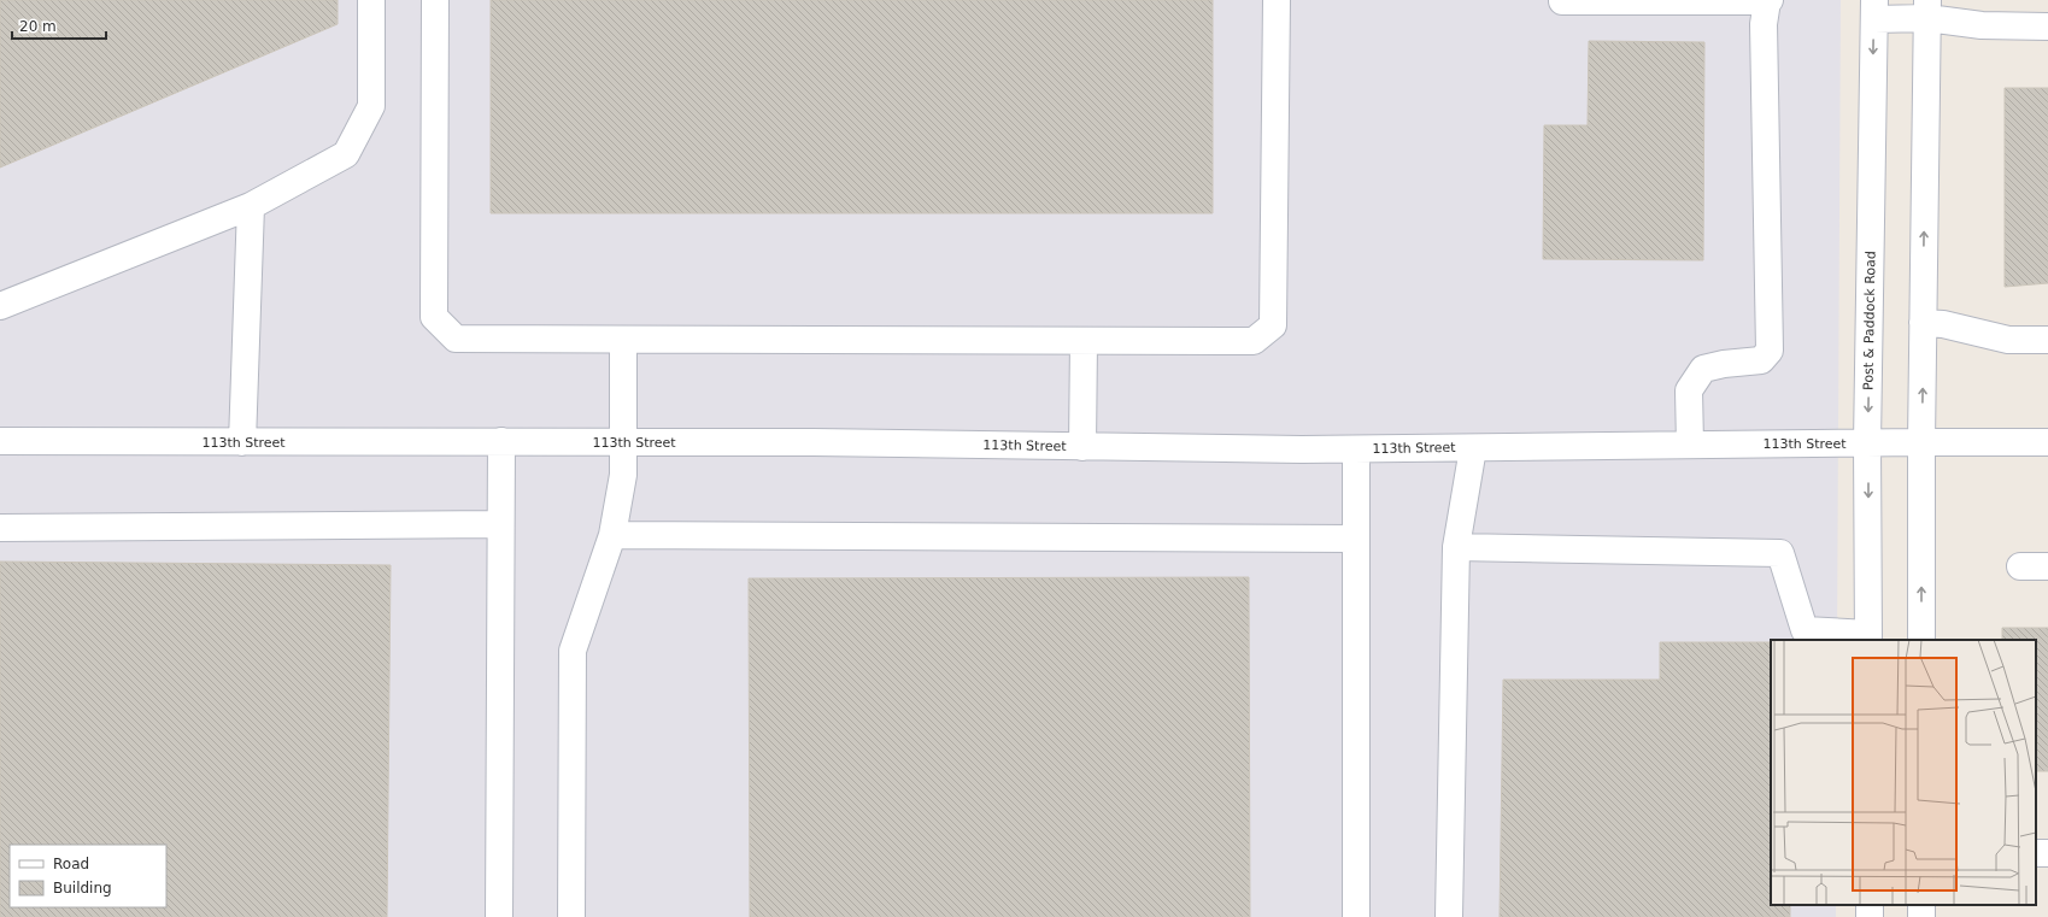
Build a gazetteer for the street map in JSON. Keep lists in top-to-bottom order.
{
  "streets": {
    "street": ["Post & Paddock Road", "113th Street"]
  },
  "crossings": [
    ["Post & Paddock Road", "113th Street"]
  ],
  "legend": ["Road", "Building"],
  "scale_bar": "20 m"
}
